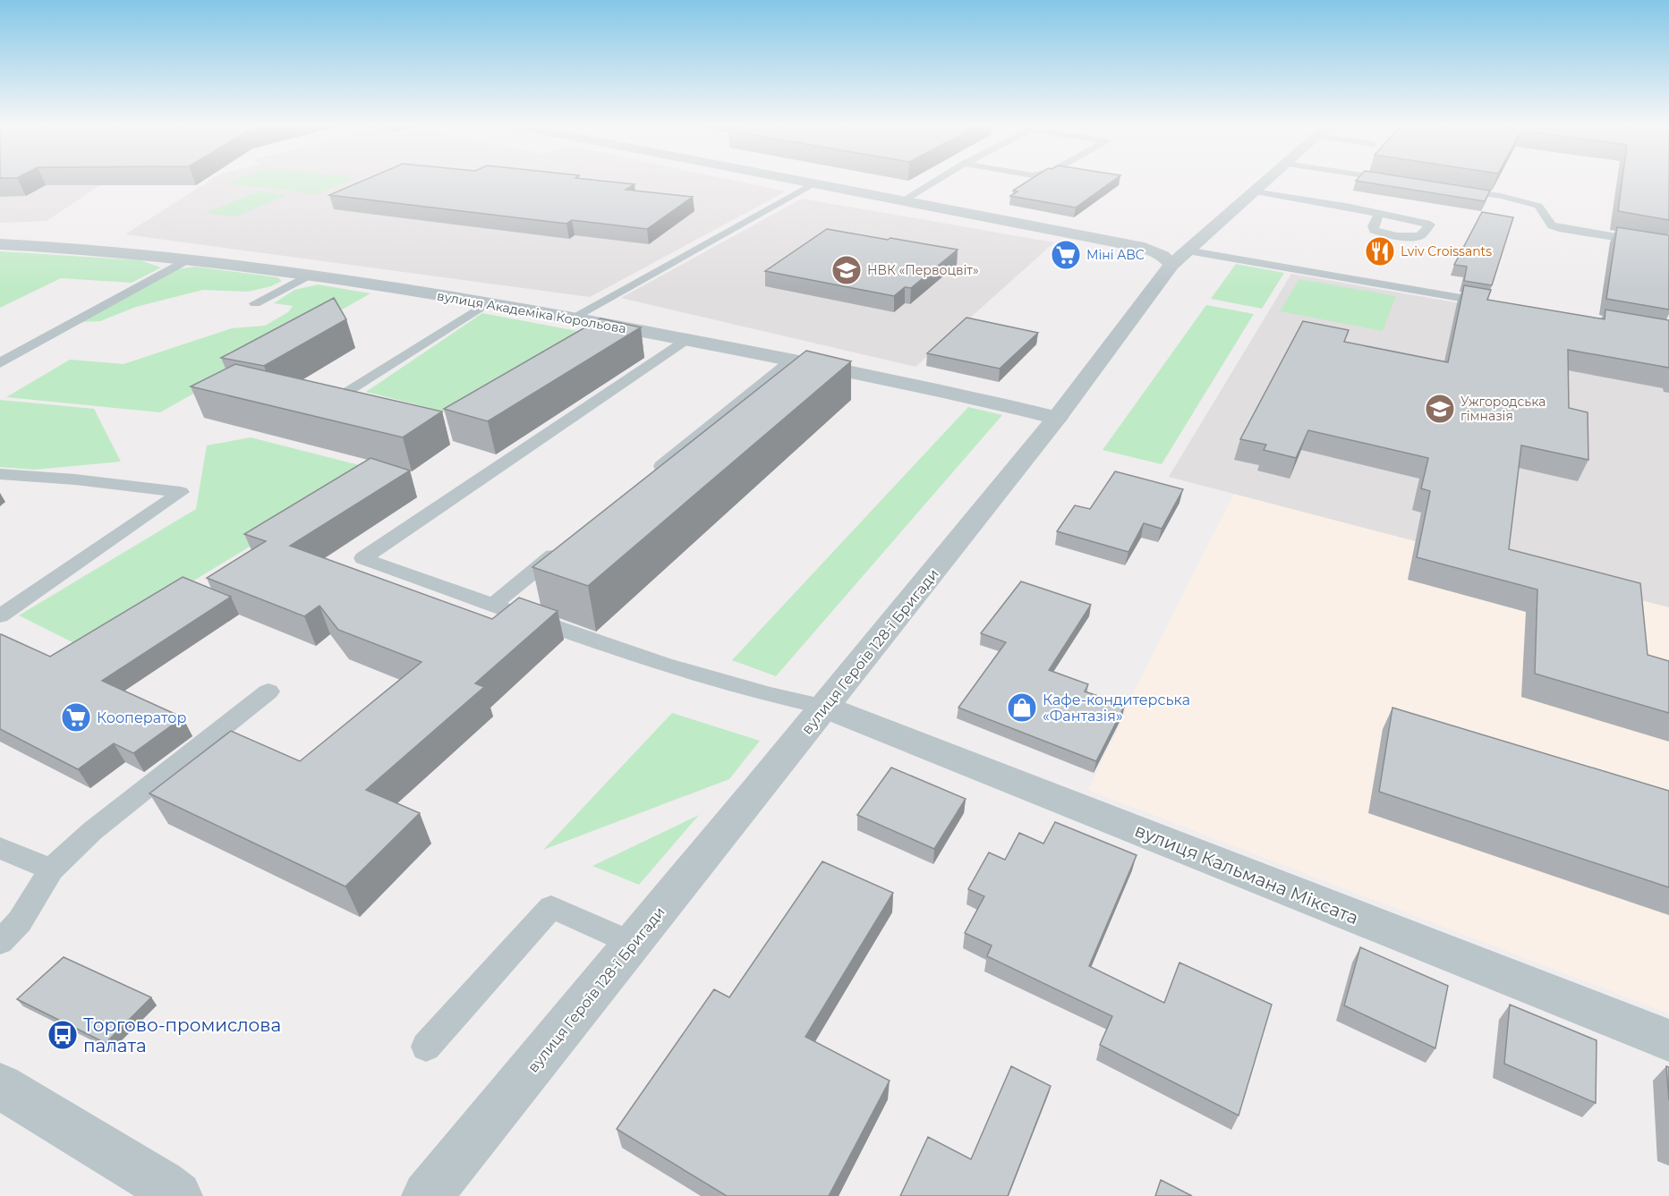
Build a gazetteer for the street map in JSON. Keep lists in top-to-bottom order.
{
  "streets": {
    "street": ["вулиця Академіка Корольова", "вулиця Героїв 128-ї Бригади", "вулиця Кальмана Міксата"]
  },
  "crossings": [
    ["вулиця Академіка Корольова", "вулиця Героїв 128-ї Бригади"],
    ["вулиця Героїв 128-ї Бригади", "вулиця Кальмана Міксата"]
  ],
  "places": {
    "restaurant": ["Lviv Croissants"],
    "supermarket": ["Міні ABC", "Кооператор"],
    "school or university": ["НВК «Первоцвіт»", "Ужгородська гімназія"],
    "shop": ["Кафе-кондитерська «Фантазія»"],
    "bus stop": ["Торгово-промислова палата"]
  }
}
